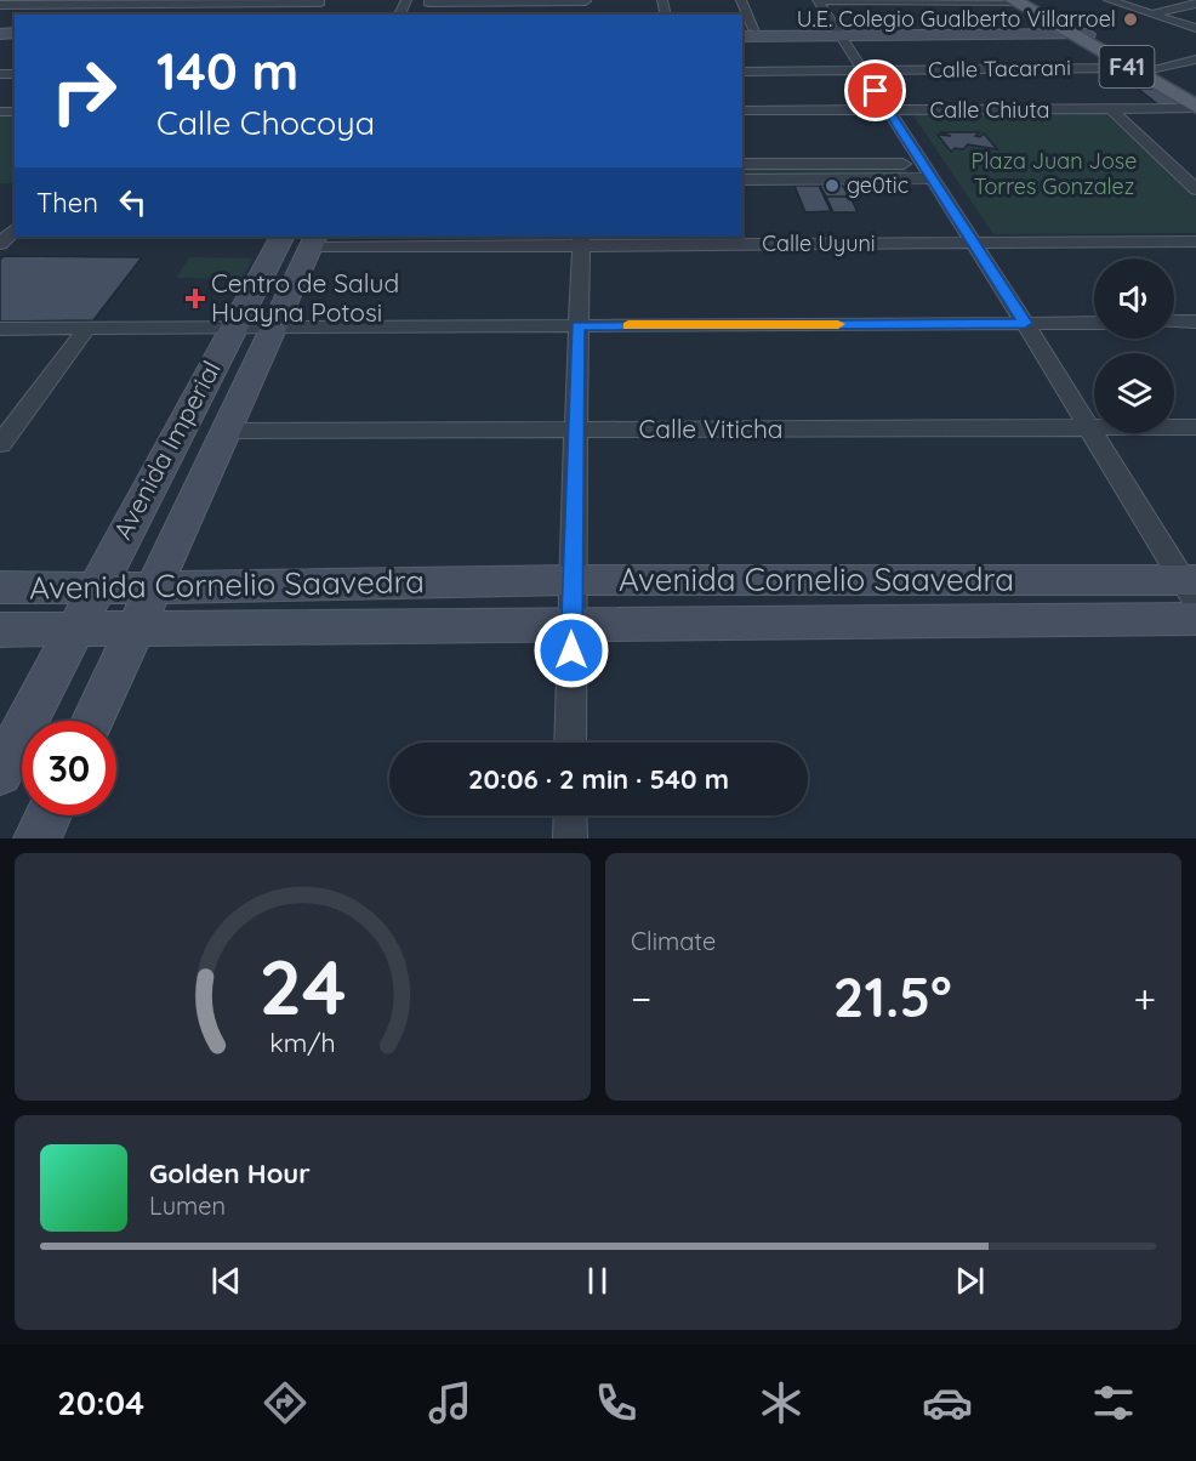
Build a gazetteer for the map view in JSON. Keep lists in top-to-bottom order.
{
  "streets": {
    "main road": ["F41"],
    "street": [
      "Calle Tacarani",
      "Calle Chiuta",
      "Calle Uyuni",
      "Calle Viticha",
      "Avenida Imperial",
      "Avenida Cornelio Saavedra"
    ]
  },
  "crossings": [
    ["F41", "Calle Tacarani"],
    ["F41", "Calle Chiuta"],
    ["Calle Uyuni", "Avenida Imperial"],
    ["Calle Viticha", "Avenida Imperial"],
    ["Avenida Imperial", "Avenida Cornelio Saavedra"]
  ],
  "parks": ["Plaza Juan Jose Torres Gonzalez"],
  "places": {
    "other": ["U.E. Colegio Gualberto Villarroel", "ge0tic"],
    "health": ["Centro de Salud Huayna Potosi"]
  },
  "page": {
    "turn": ["140 m", "Calle Chocoya"],
    "then": "Then",
    "limit": "30",
    "trip": "20:06 · 2 min · 540 m",
    "tile": "Climate",
    "heat": ["−", "21.5°", "+"],
    "song": ["Golden Hour", "Lumen"],
    "tabs": "20:04",
    "gauge": ["24", "km/h"]
  }
}
